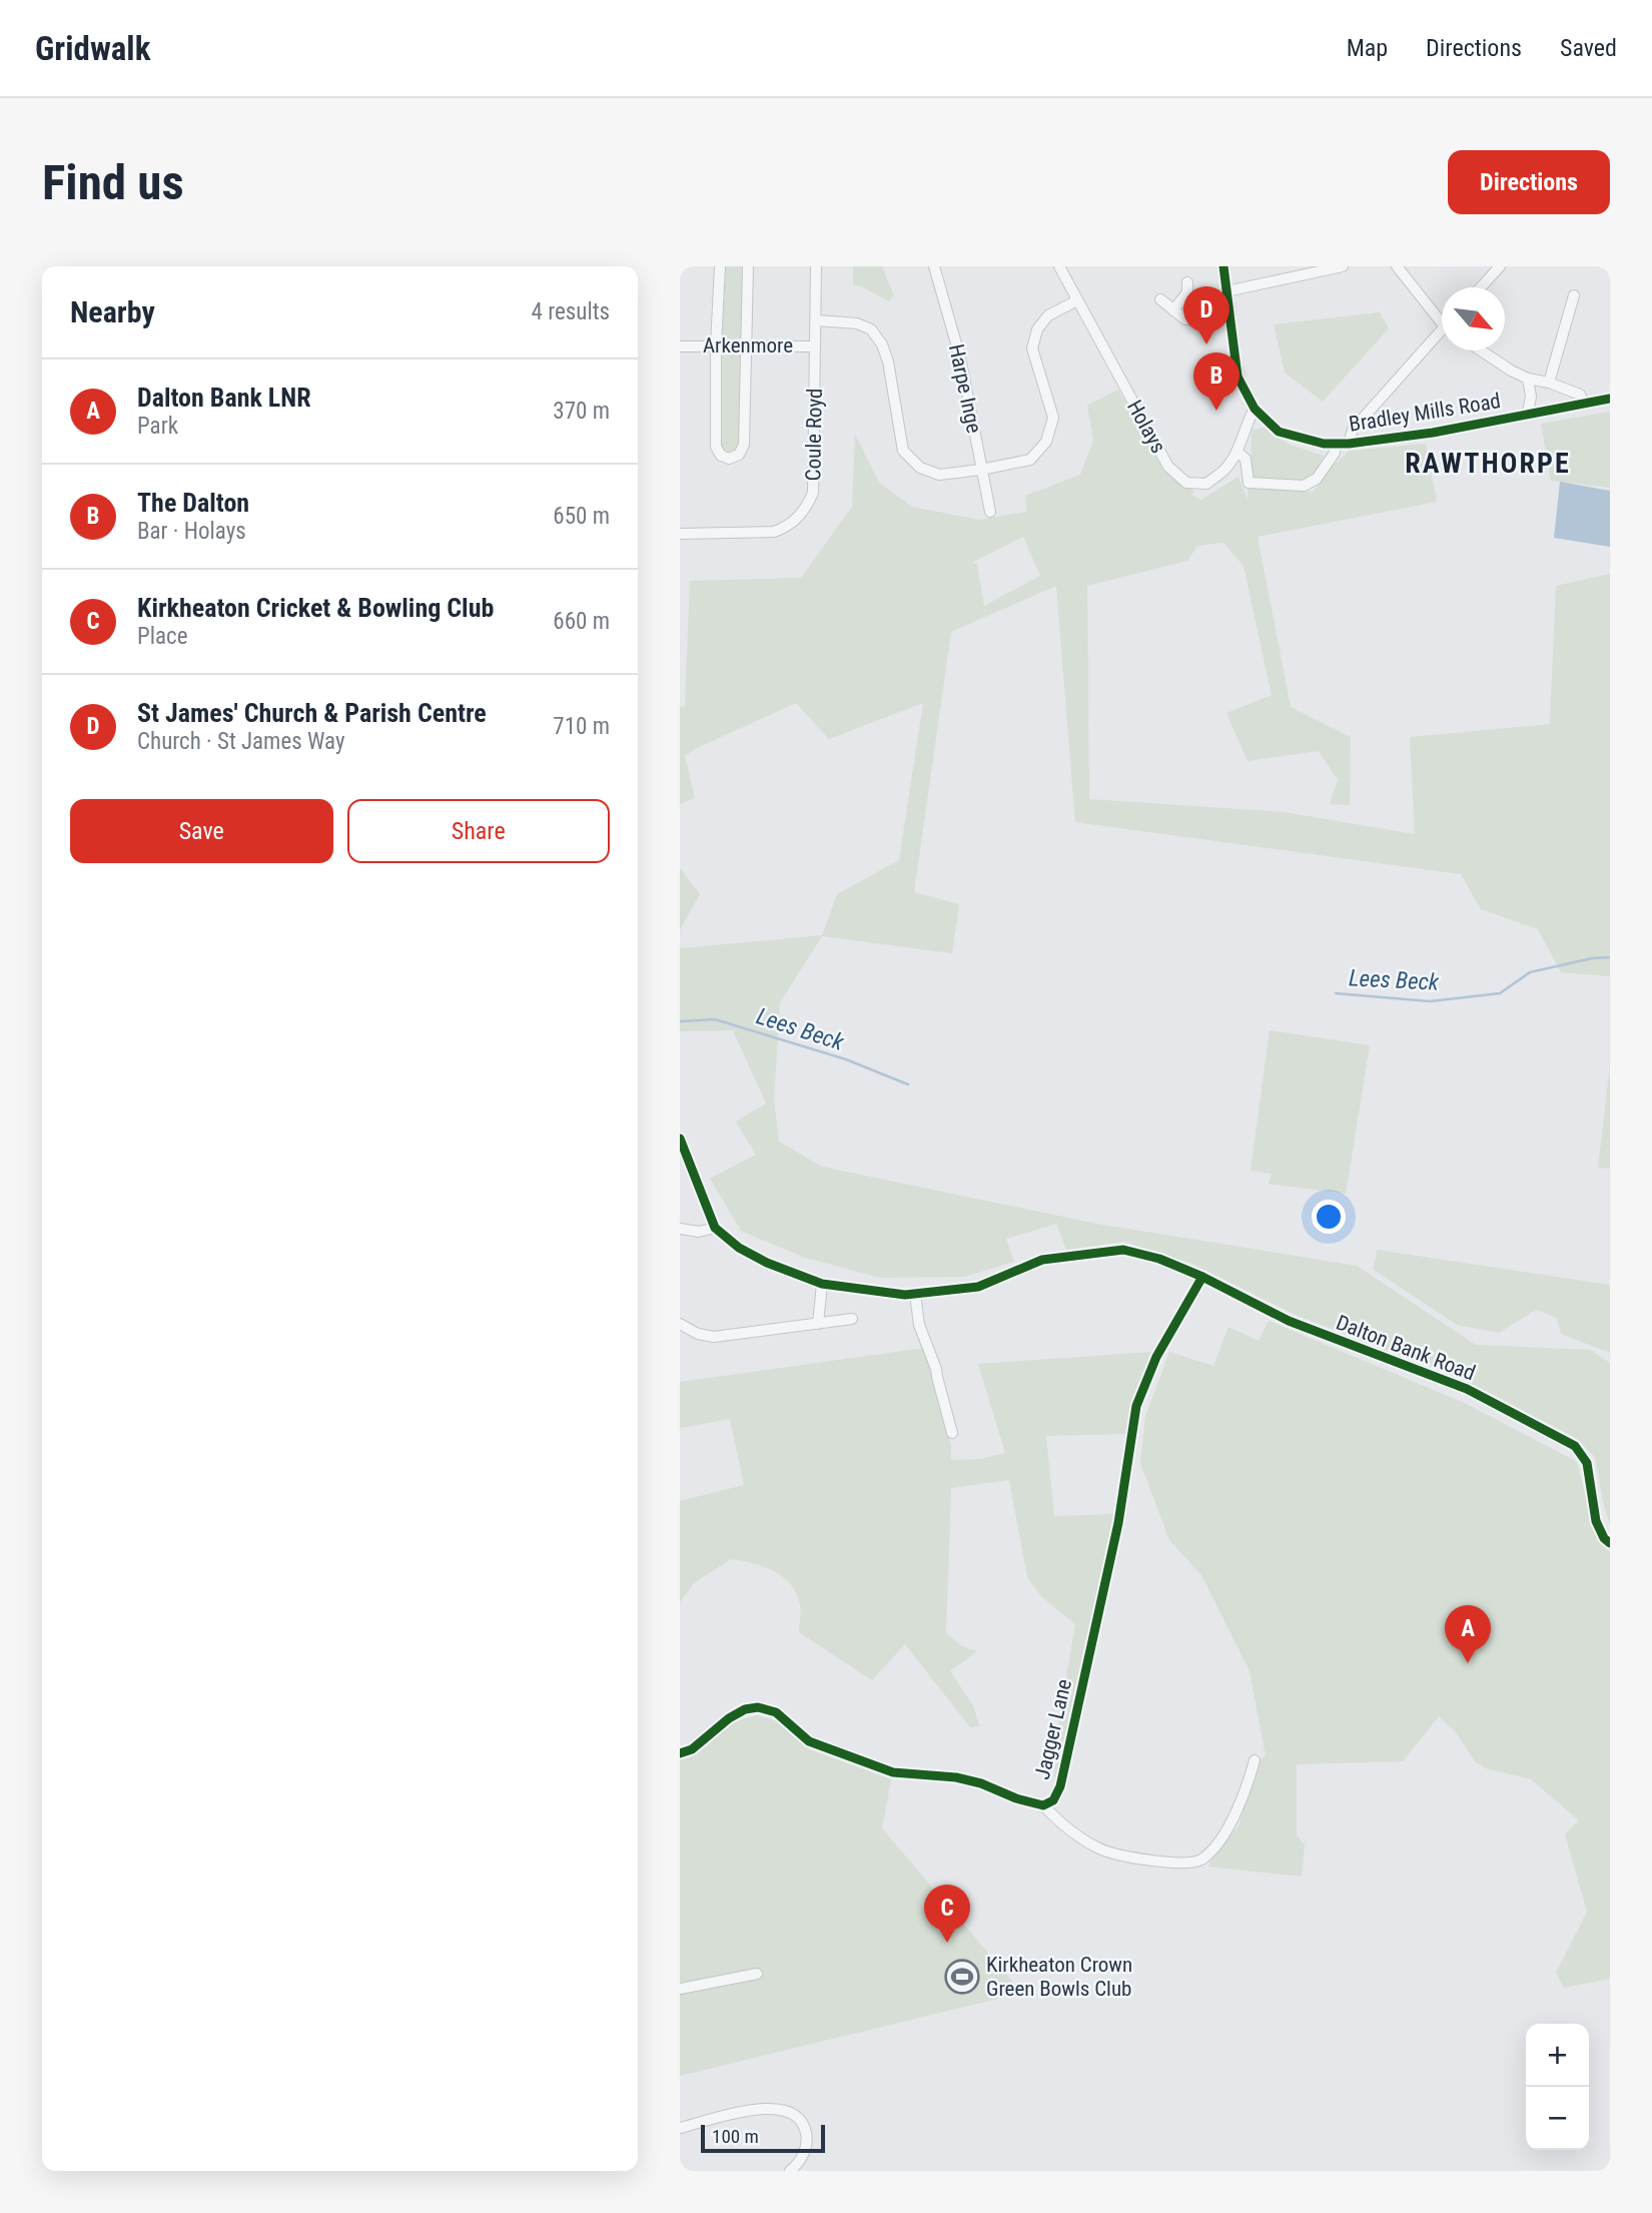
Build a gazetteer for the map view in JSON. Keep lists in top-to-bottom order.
{
  "streets": {
    "street": [
      "Arkenmore",
      "Harpe Inge",
      "Bradley Mills Road",
      "Holays",
      "Coule Royd",
      "Dalton Bank Road",
      "Jagger Lane"
    ]
  },
  "crossings": [
    ["Arkenmore", "Coule Royd"],
    ["Bradley Mills Road", "Holays"],
    ["Dalton Bank Road", "Jagger Lane"]
  ],
  "districts": ["RAWTHORPE"],
  "water": ["Lees Beck"],
  "places": {
    "sports": ["Kirkheaton Crown Green Bowls Club"]
  },
  "scale_bar": "100 m",
  "north": "bottom right",
  "page": {
    "header": "Gridwalk",
    "nav": ["Map", "Directions", "Saved"],
    "buttons": [
      "Directions",
      ["Save", "Share"]
    ],
    "title": "Find us",
    "heading": ["Nearby", "4 results"],
    "pins": [
      "D",
      "B",
      "A",
      "C"
    ],
    "list": [
      {
        "mark": "A",
        "name": "Dalton Bank LNR",
        "note": "Park",
        "value": "370 m"
      },
      {
        "mark": "B",
        "name": "The Dalton",
        "note": "Bar · Holays",
        "value": "650 m"
      },
      {
        "mark": "C",
        "name": "Kirkheaton Cricket & Bowling Club",
        "note": "Place",
        "value": "660 m"
      },
      {
        "mark": "D",
        "name": "St James' Church & Parish Centre",
        "note": "Church · St James Way",
        "value": "710 m"
      }
    ],
    "map_buttons": ["+", "−"],
    "scale": "100 m"
  }
}
